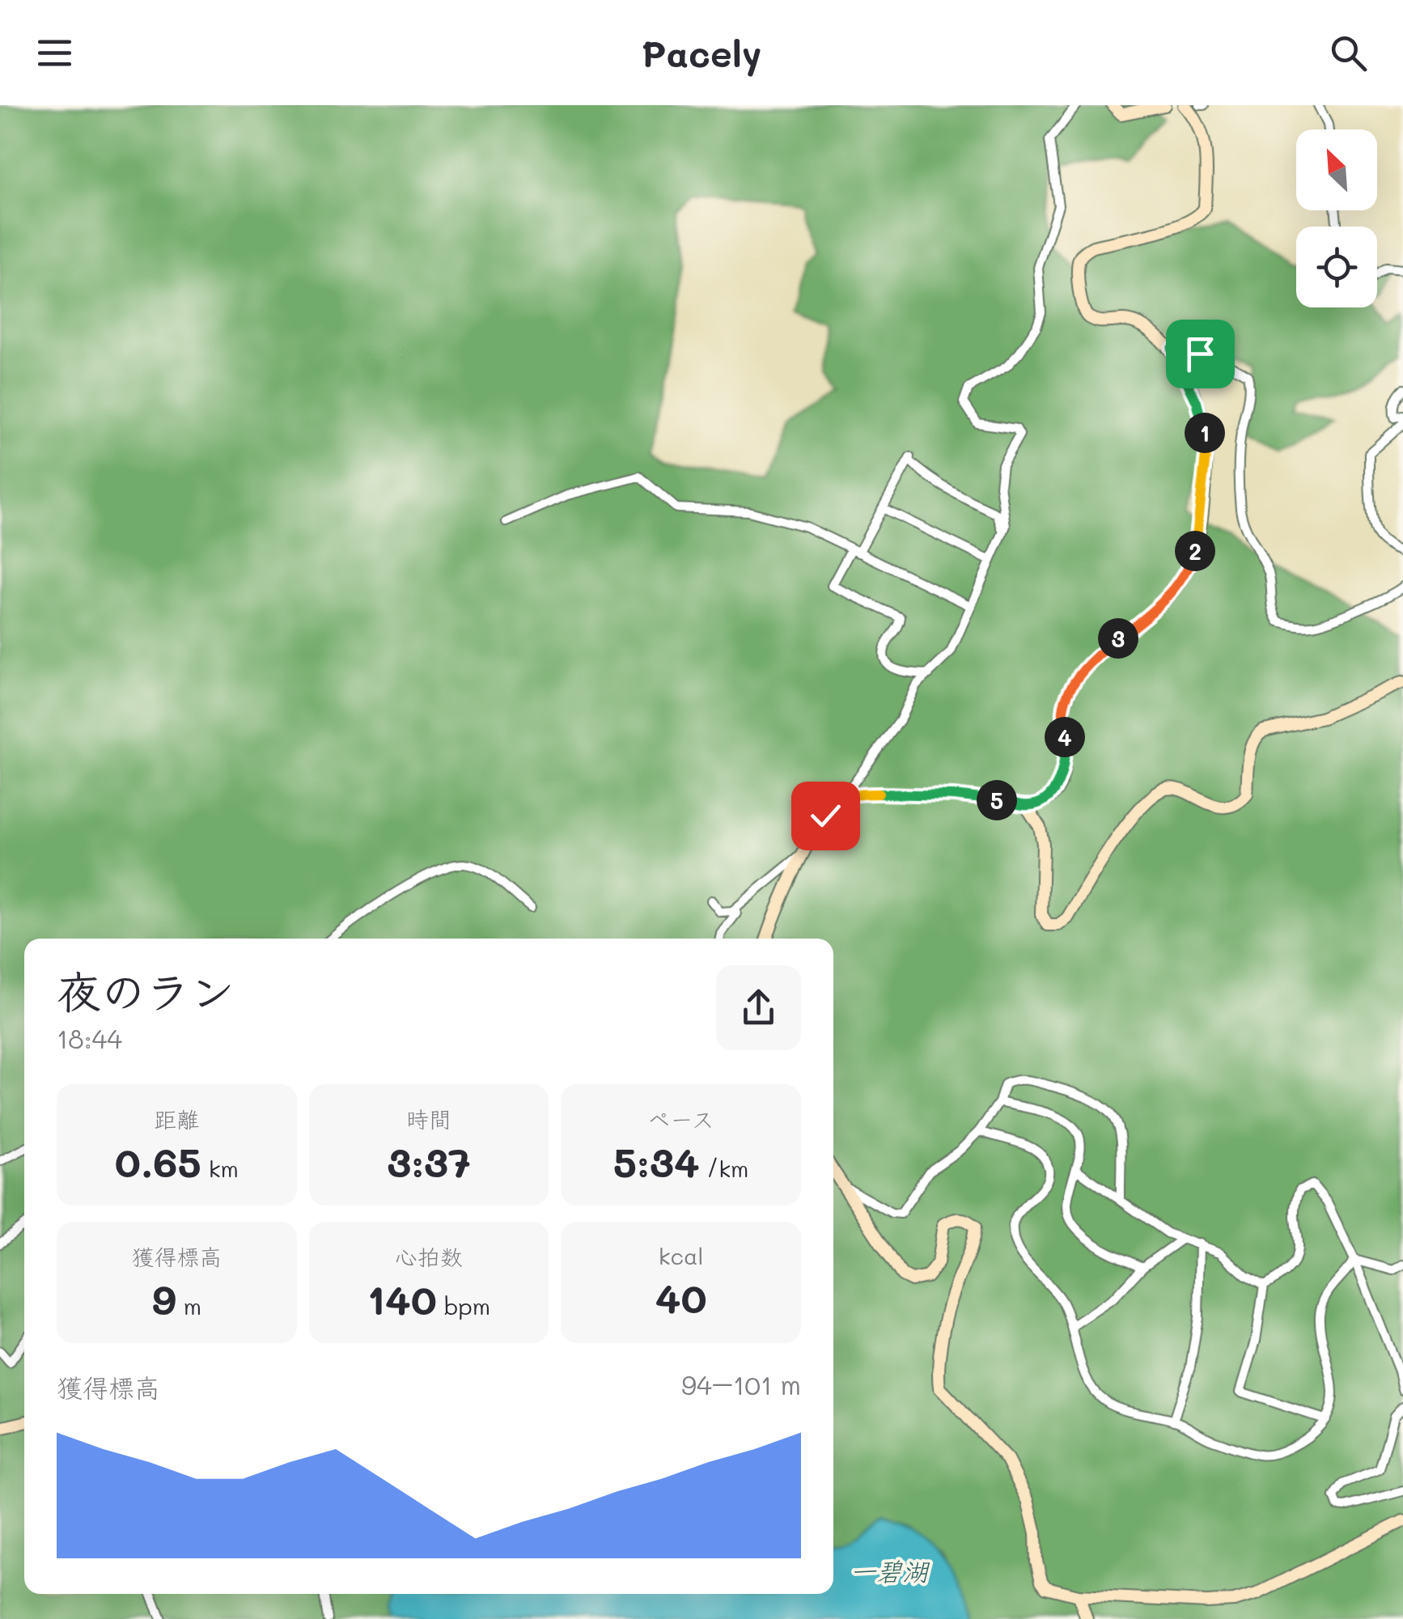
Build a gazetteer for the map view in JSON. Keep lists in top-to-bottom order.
{
  "water": ["一碧湖"],
  "north": "top left",
  "page": {
    "header": "Pacely",
    "pins": [
      "1",
      "2",
      "3",
      "4",
      "5"
    ],
    "heading": ["夜のラン", "18:44"],
    "stats": [
      ["距離", "0.65 km"],
      ["時間", "3:37"],
      ["ペース", "5:34 /km"],
      ["獲得標高", "9 m"],
      ["心拍数", "140 bpm"],
      ["kcal", "40"]
    ],
    "chart": ["獲得標高", "94–101 m"]
  }
}
